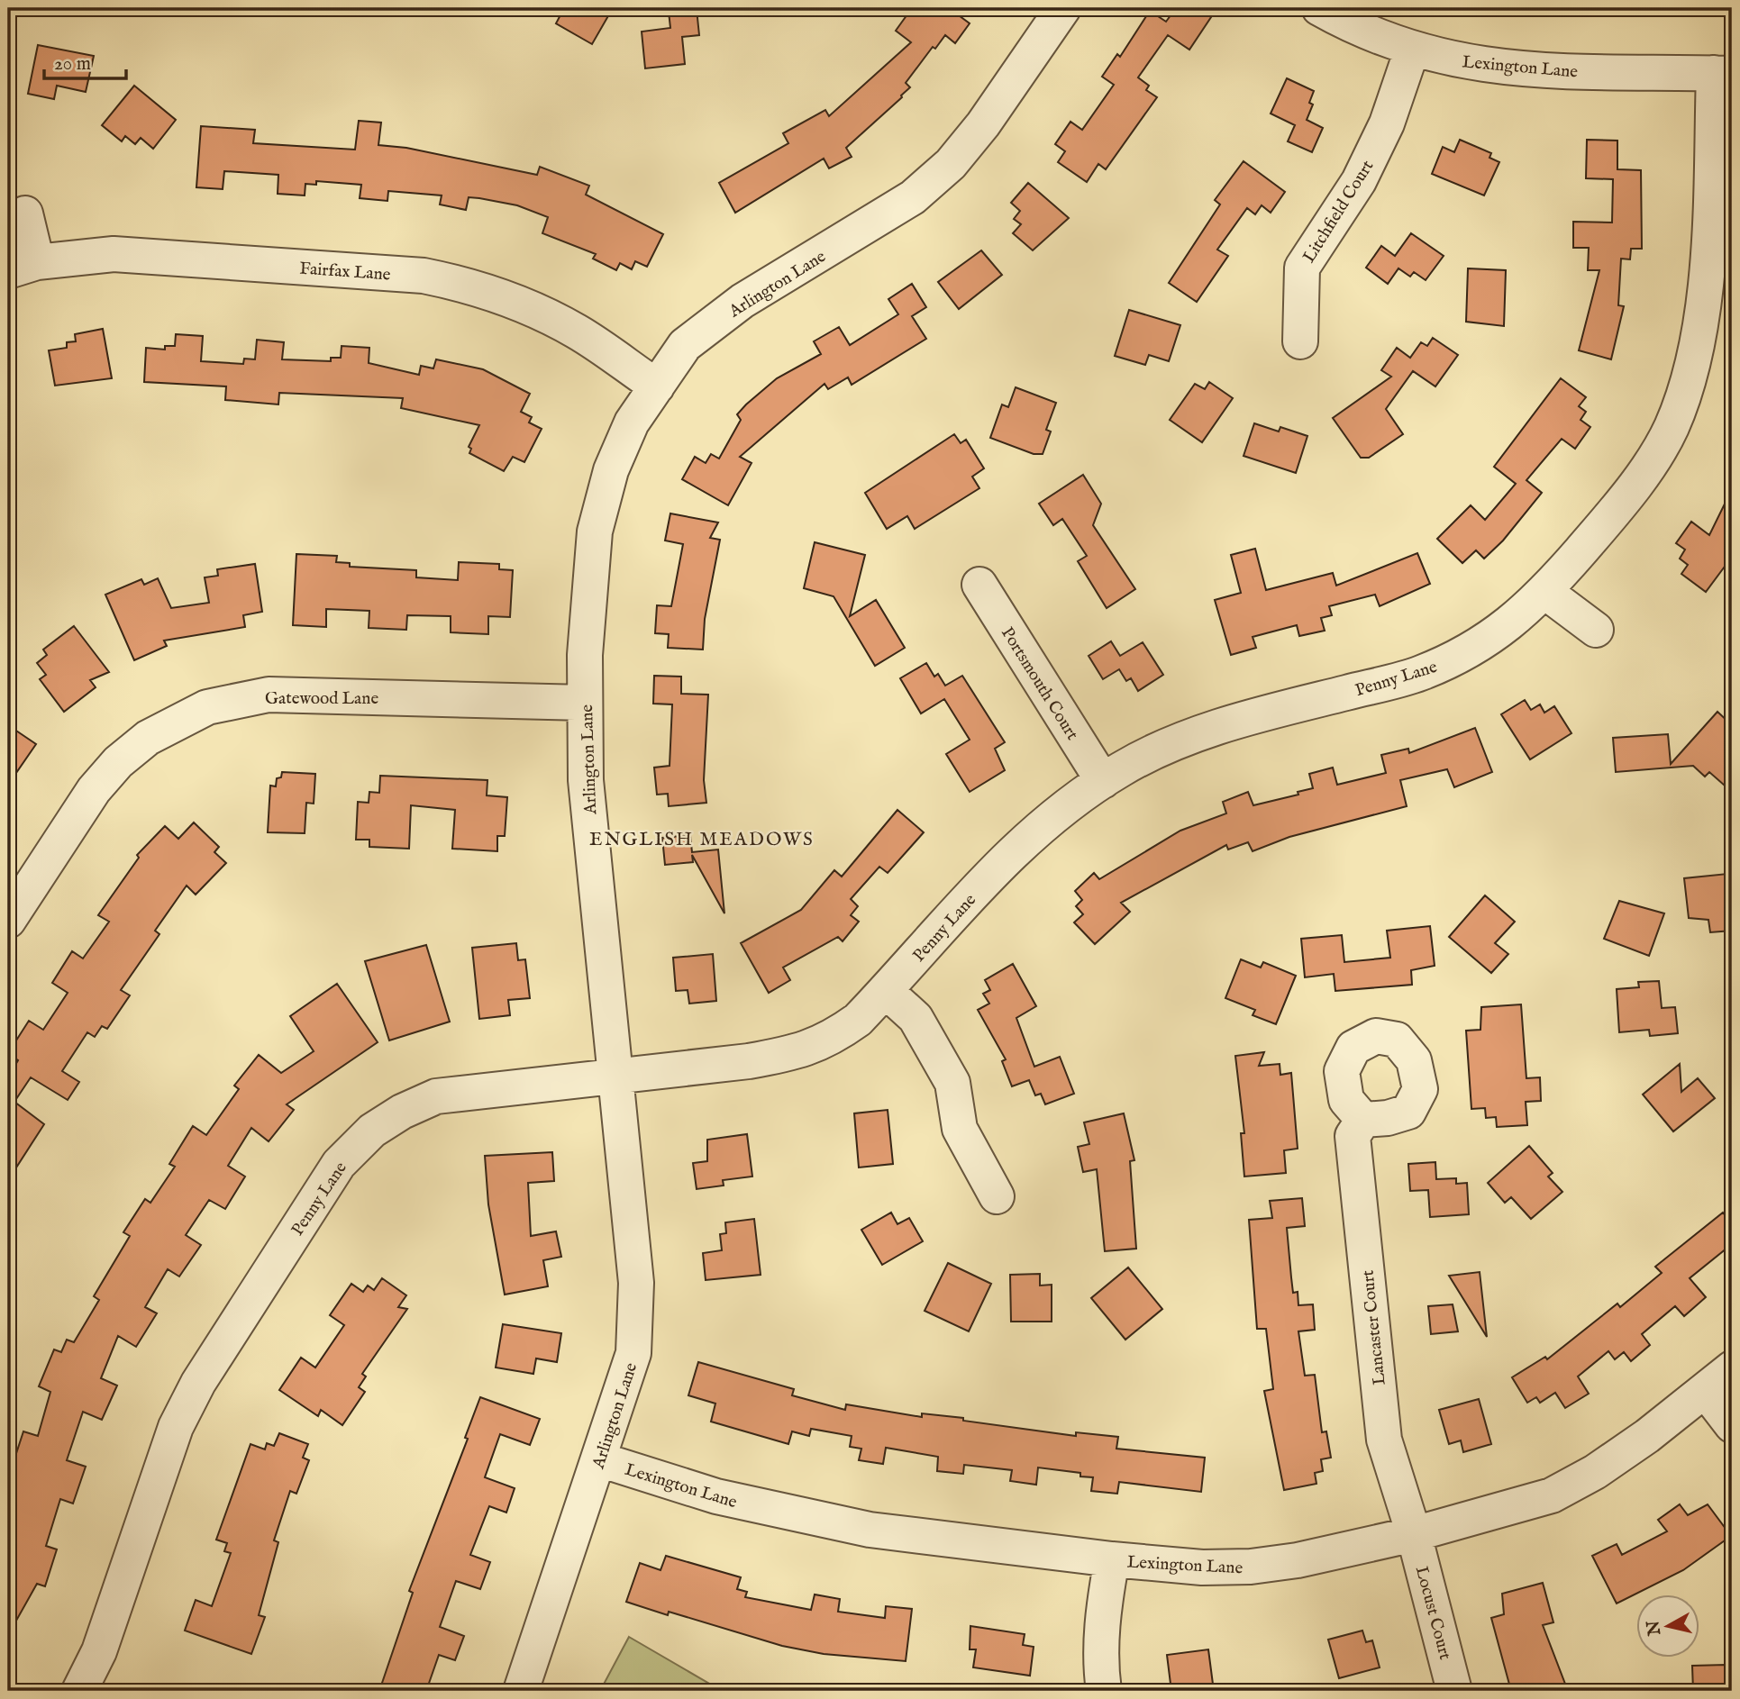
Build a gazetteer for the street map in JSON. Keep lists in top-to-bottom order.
{
  "streets": {
    "street": [
      "Lexington Lane",
      "Litchfield Court",
      "Fairfax Lane",
      "Arlington Lane",
      "Penny Lane",
      "Portsmouth Court",
      "Gatewood Lane",
      "Lancaster Court",
      "Locust Court"
    ]
  },
  "crossings": [
    ["Lexington Lane", "Litchfield Court"],
    ["Lexington Lane", "Arlington Lane"],
    ["Lexington Lane", "Penny Lane"],
    ["Lexington Lane", "Lancaster Court"],
    ["Lexington Lane", "Locust Court"],
    ["Fairfax Lane", "Arlington Lane"],
    ["Arlington Lane", "Penny Lane"],
    ["Arlington Lane", "Gatewood Lane"],
    ["Penny Lane", "Portsmouth Court"],
    ["Lancaster Court", "Locust Court"]
  ],
  "districts": ["ENGLISH MEADOWS"],
  "scale_bar": "20 m",
  "north": "left"
}
